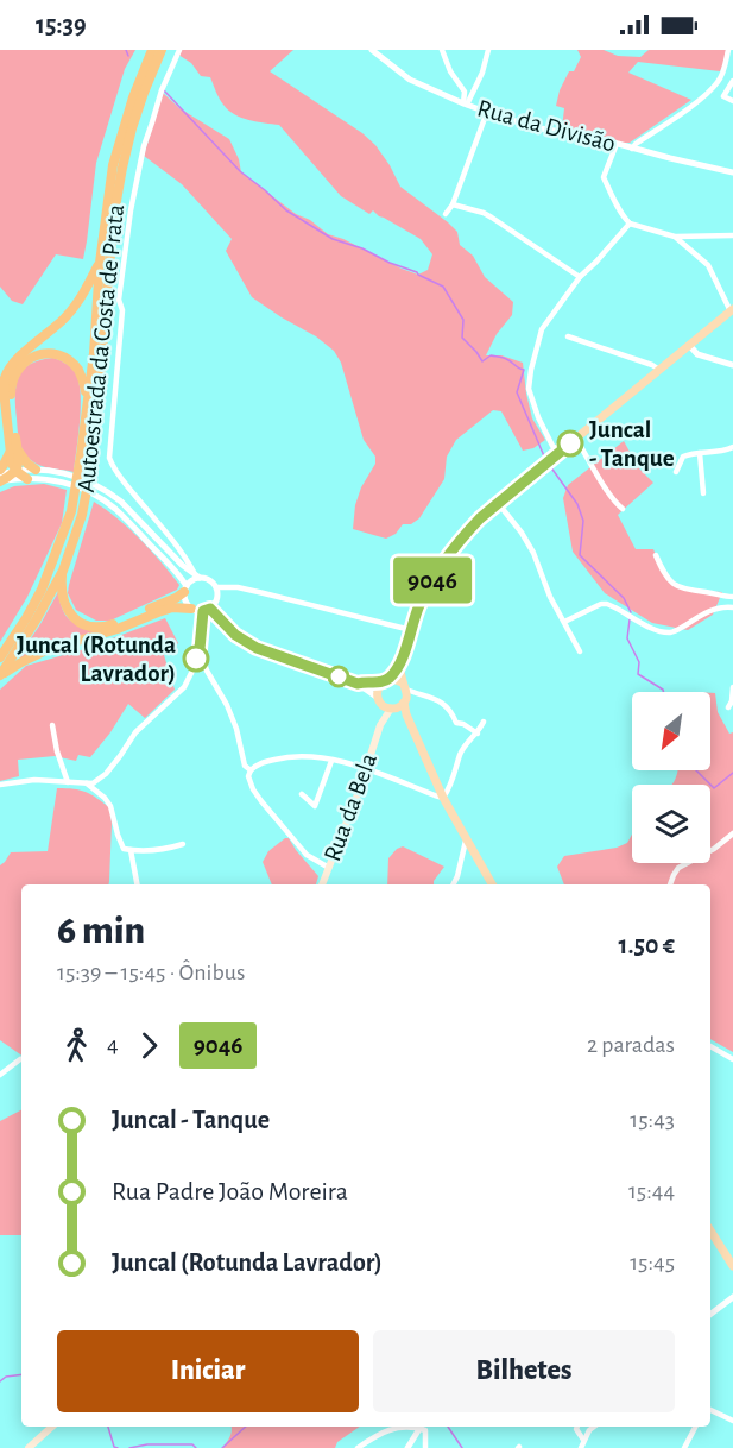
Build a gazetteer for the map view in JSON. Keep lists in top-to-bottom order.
{
  "streets": {
    "highway": ["Autoestrada da Costa de Prata"],
    "main road": ["Rua da Bela"],
    "street": ["Rua da Divisão"]
  },
  "places": ["Juncal - Tanque", "Juncal (Rotunda Lavrador)"],
  "lines": ["bus line 9046"],
  "north": "bottom left",
  "page": {
    "status": "15:39",
    "on_map": "9046",
    "heading": ["6 min", "15:39 – 15:45 · Ônibus", "1.50 €"],
    "legs": ["4", "9046", "2 paradas"],
    "list": [
      {
        "name": "Juncal - Tanque",
        "value": "15:43"
      },
      {
        "name": "Rua Padre João Moreira",
        "value": "15:44"
      },
      {
        "name": "Juncal (Rotunda Lavrador)",
        "value": "15:45"
      }
    ],
    "buttons": ["Iniciar", "Bilhetes"]
  }
}
